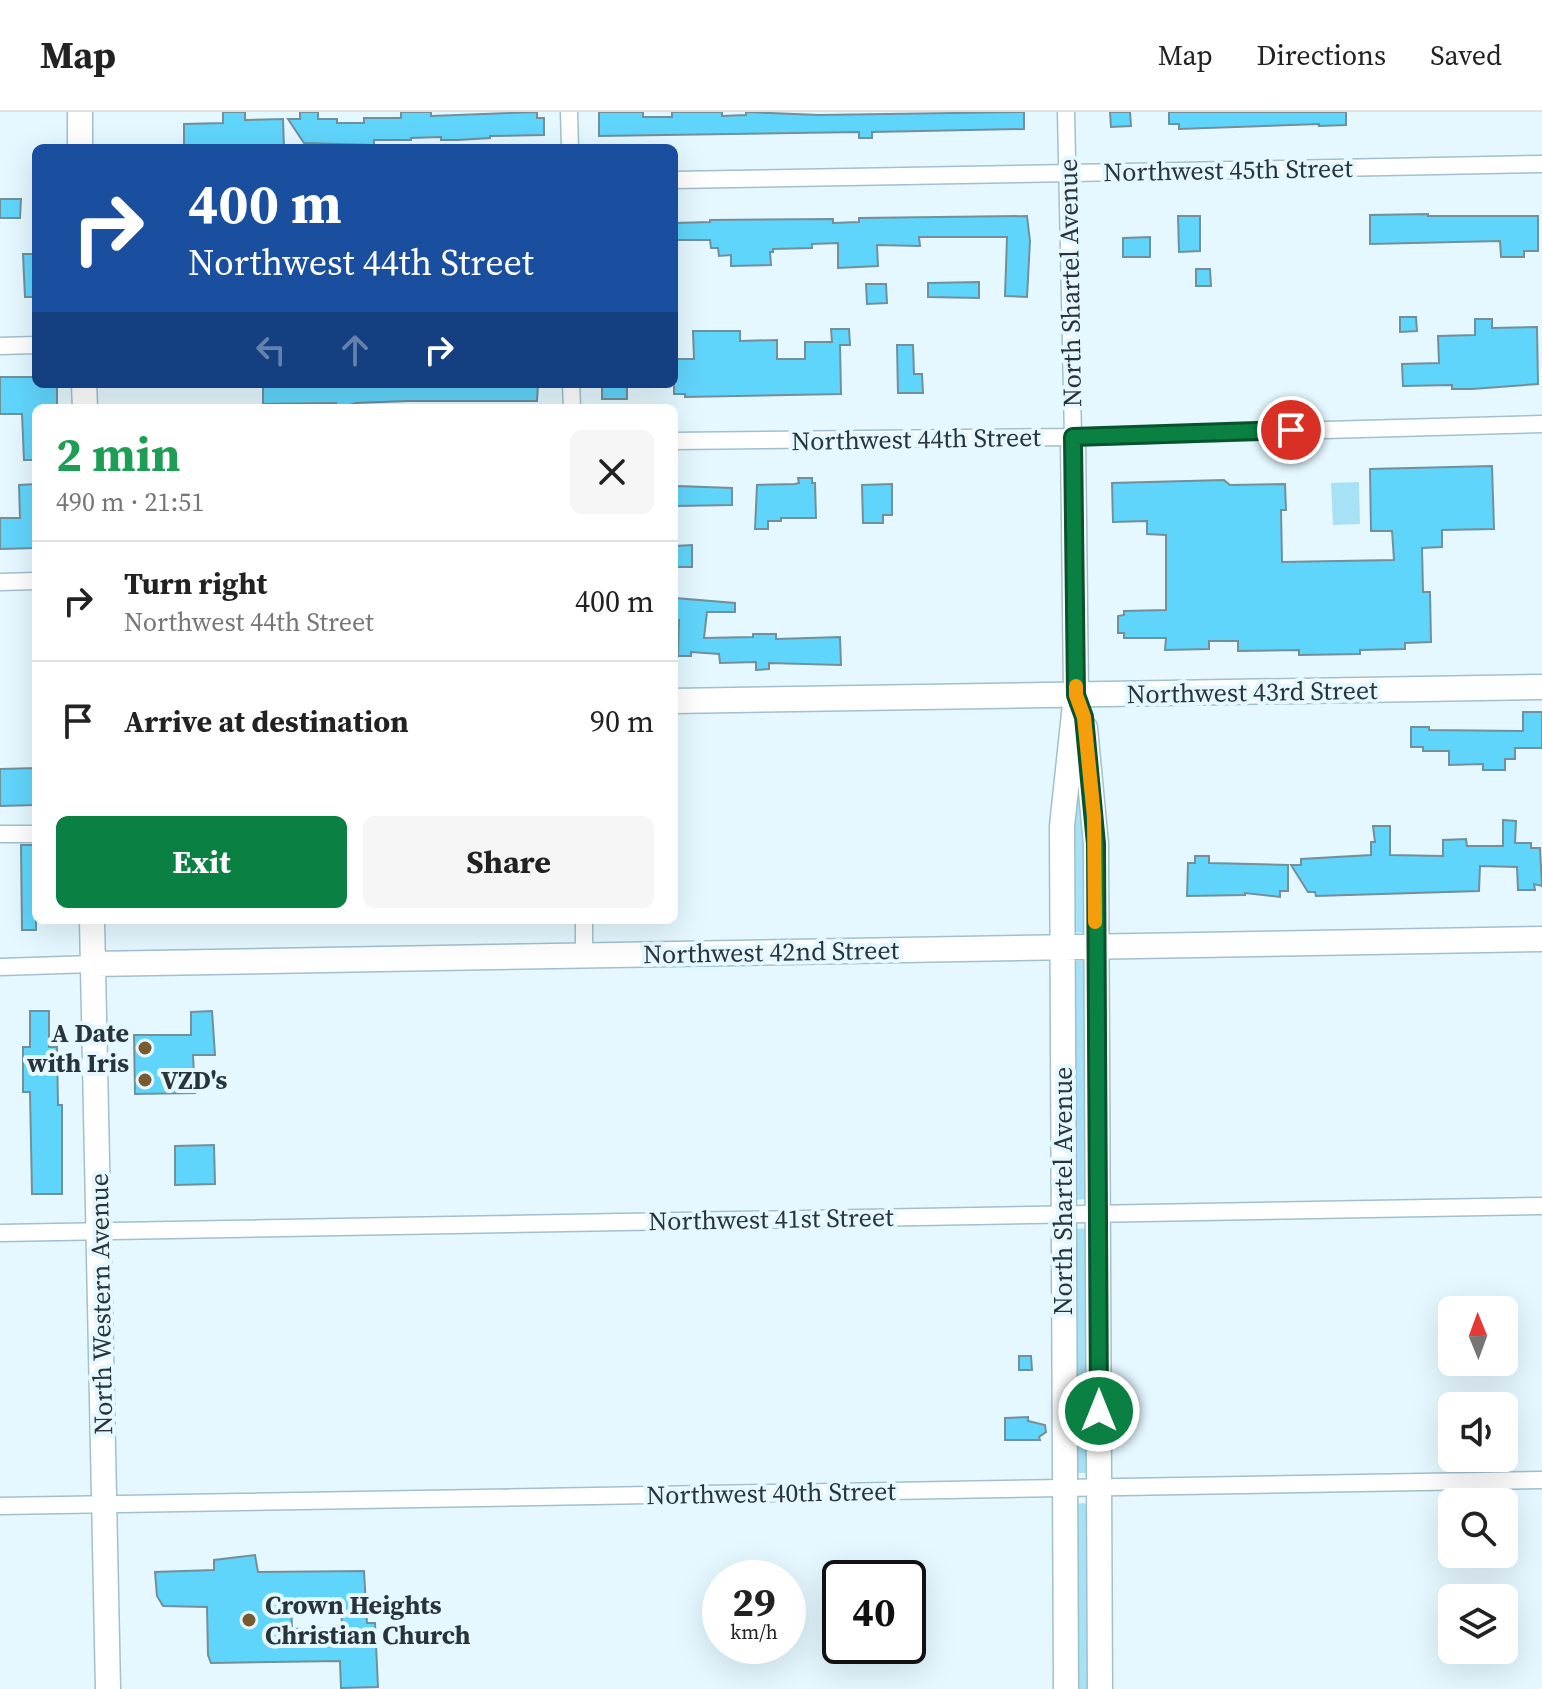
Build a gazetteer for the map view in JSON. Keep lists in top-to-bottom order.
{
  "streets": {
    "street": [
      "Northwest 45th Street",
      "North Shartel Avenue",
      "Northwest 44th Street",
      "Northwest 43rd Street",
      "Northwest 42nd Street",
      "Northwest 41st Street",
      "North Western Avenue",
      "Northwest 40th Street"
    ]
  },
  "crossings": [
    ["Northwest 45th Street", "North Shartel Avenue"],
    ["North Shartel Avenue", "Northwest 44th Street"],
    ["North Shartel Avenue", "Northwest 43rd Street"],
    ["North Shartel Avenue", "Northwest 42nd Street"],
    ["North Shartel Avenue", "Northwest 41st Street"],
    ["North Shartel Avenue", "Northwest 40th Street"],
    ["Northwest 42nd Street", "North Western Avenue"],
    ["Northwest 41st Street", "North Western Avenue"],
    ["North Western Avenue", "Northwest 40th Street"]
  ],
  "places": ["A Date with Iris", "VZD's", "Crown Heights Christian Church"],
  "north": "top",
  "page": {
    "header": "Map",
    "nav": ["Map", "Directions", "Saved"],
    "turn": ["400 m", "Northwest 44th Street"],
    "heading": ["2 min", "490 m · 21:51"],
    "list": [
      {
        "name": "Turn right",
        "note": "Northwest 44th Street",
        "value": "400 m"
      },
      {
        "name": "Arrive at destination",
        "value": "90 m"
      }
    ],
    "buttons": ["Exit", "Share"],
    "speed": "29 km/h",
    "limit": "40"
  }
}
